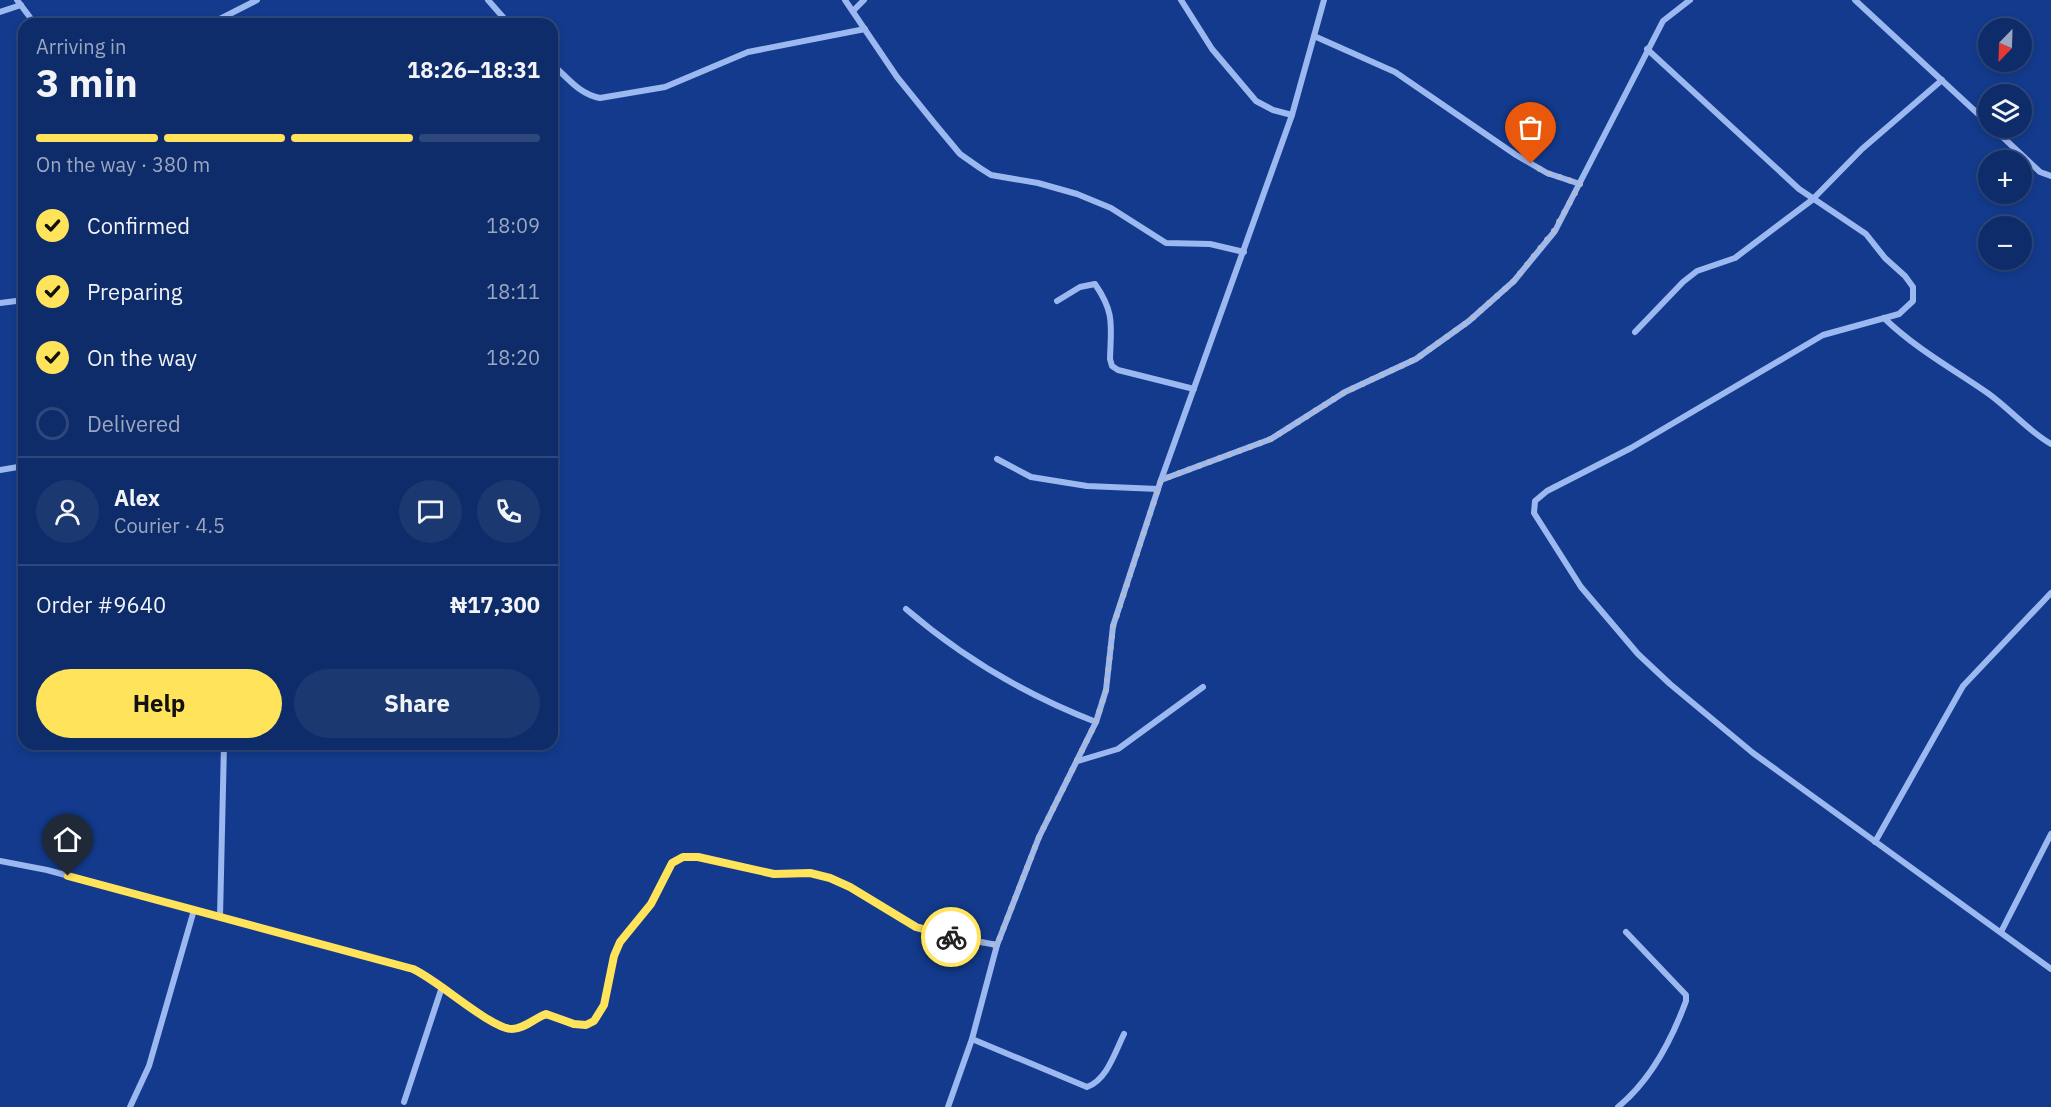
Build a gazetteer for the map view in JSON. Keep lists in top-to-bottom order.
{
  "north": "bottom left",
  "page": {
    "map_buttons": ["+", "−"],
    "heading": ["3 min", "Arriving in", "18:26–18:31"],
    "panel": [
      "Alex",
      "Courier · 4.5",
      "Order #9640",
      "₦17,300"
    ],
    "bar": "On the way · 380 m",
    "list": [
      ["Confirmed", "18:09"],
      ["Preparing", "18:11"],
      ["On the way", "18:20"],
      "Delivered"
    ],
    "buttons": ["Help", "Share"]
  }
}
